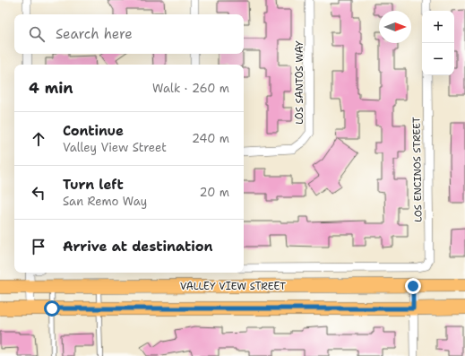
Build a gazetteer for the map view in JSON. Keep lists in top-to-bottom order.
{
  "streets": {
    "main road": ["VALLEY VIEW STREET"],
    "street": ["LOS SANTOS WAY", "LOS ENCINOS STREET"]
  },
  "north": "right",
  "page": {
    "map_buttons": ["+", "−"],
    "search": "Search here",
    "heading": ["4 min", "Walk · 260 m"],
    "list": [
      ["Continue", "Valley View Street", "240 m"],
      ["Turn left", "San Remo Way", "20 m"],
      "Arrive at destination"
    ]
  }
}
